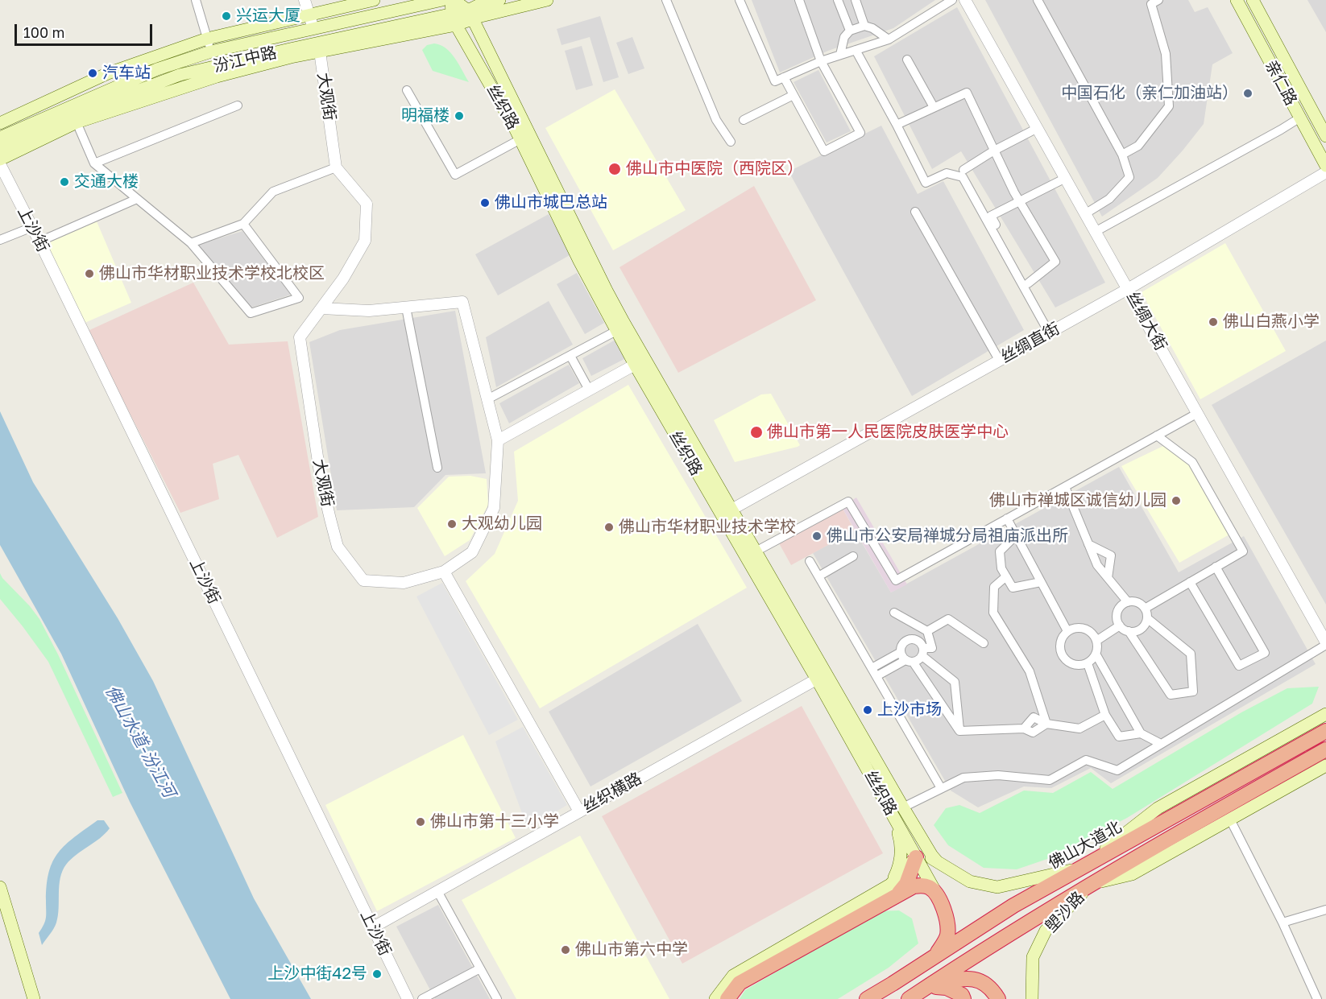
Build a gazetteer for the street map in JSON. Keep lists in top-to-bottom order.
{
  "streets": {
    "highway": ["佛山大道北"],
    "main road": [
      "汾江中路",
      "亲仁路",
      "丝织路",
      "塱沙路"
    ],
    "street": [
      "大观街",
      "上沙街",
      "丝绸大街",
      "丝绸直街",
      "丝织横路"
    ]
  },
  "crossings": [
    ["汾江中路", "丝织路"],
    ["丝织路", "丝绸直街"],
    ["丝织路", "丝织横路"],
    ["上沙街", "丝织横路"],
    ["丝绸大街", "丝绸直街"]
  ],
  "water": ["佛山水道-汾江河"],
  "places": [
    "兴运大厦",
    "汽车站",
    "中国石化（亲仁加油站）",
    "明福楼",
    "佛山市中医院（西院区）",
    "交通大楼",
    "佛山市城巴总站",
    "佛山市华材职业技术学校北校区",
    "佛山白燕小学",
    "佛山市第一人民医院皮肤医学中心",
    "佛山市禅城区诚信幼儿园",
    "大观幼儿园",
    "佛山市华材职业技术学校",
    "佛山市公安局禅城分局祖庙派出所",
    "上沙市场",
    "佛山市第十三小学",
    "佛山市第六中学",
    "上沙中街42号"
  ],
  "scale_bar": "100 m"
}
